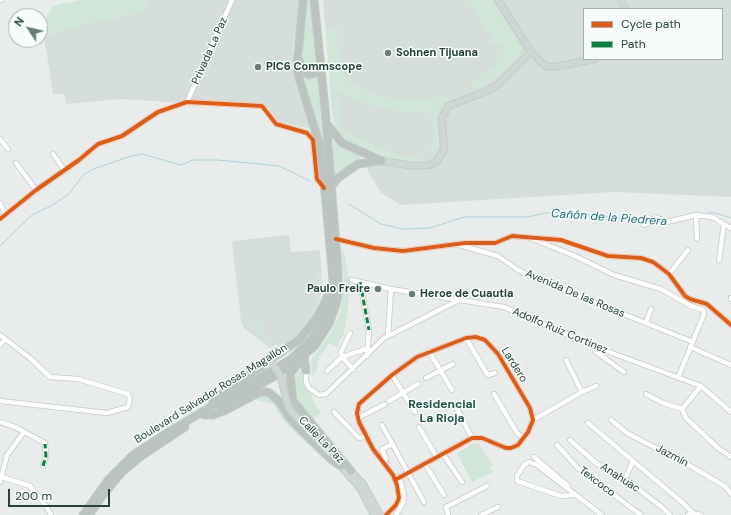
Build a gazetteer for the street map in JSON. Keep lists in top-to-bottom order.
{
  "streets": {
    "highway": ["Boulevard Salvador Rosas Magallón"],
    "main road": ["Calle La Paz"],
    "street": [
      "Privada La Paz",
      "Avenida De las Rosas",
      "Adolfo Ruiz Cortinez",
      "Lardero",
      "Jazmín",
      "Anahuac",
      "Texcoco"
    ]
  },
  "districts": ["Residencial La Rioja"],
  "water": ["Cañón de la Piedrera"],
  "places": [
    "Sohnen Tijuana",
    "PIC6 Commscope",
    "Paulo Freire",
    "Heroe de Cuautla"
  ],
  "legend": ["Cycle path", "Path"],
  "scale_bar": "200 m",
  "north": "top left"
}
